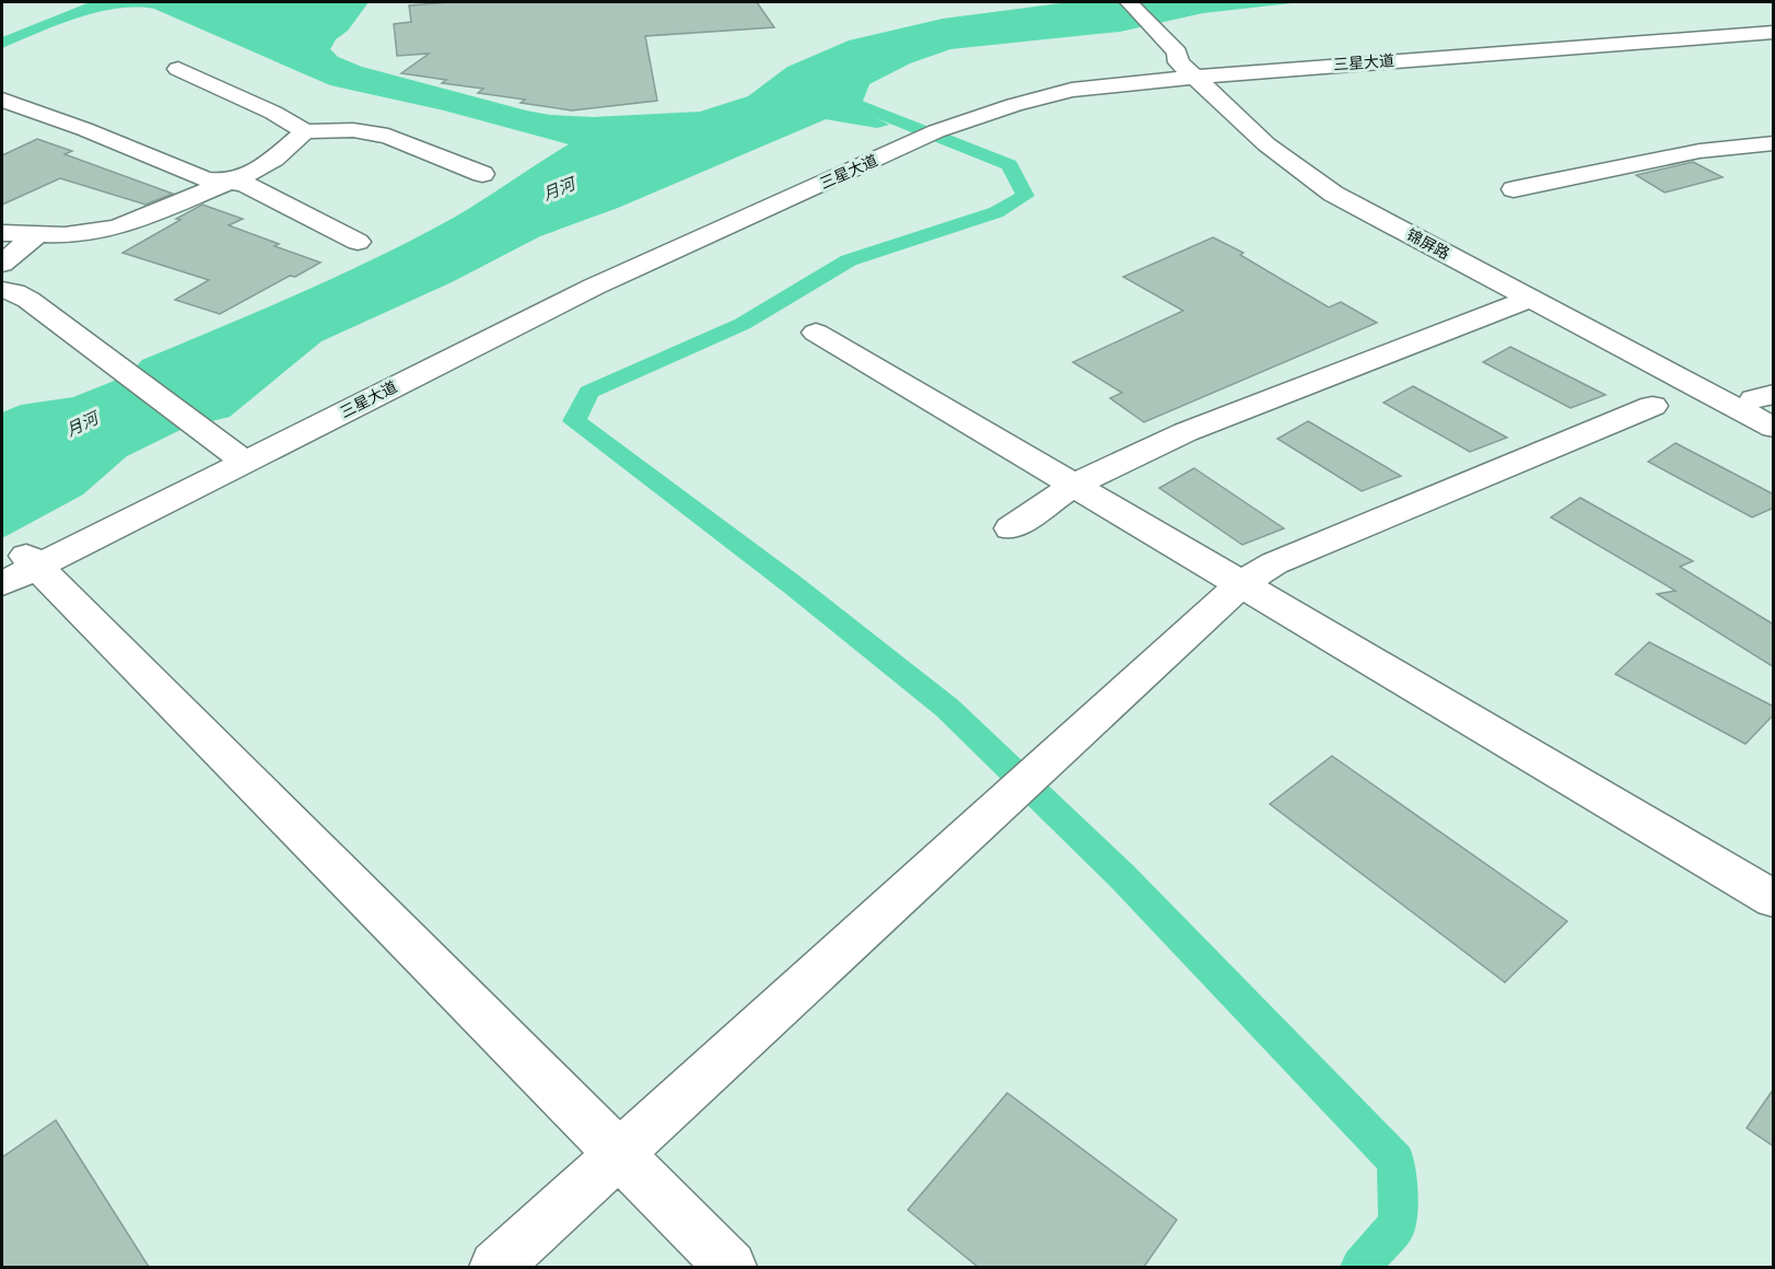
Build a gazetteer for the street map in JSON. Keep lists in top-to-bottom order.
{
  "streets": {
    "street": ["三星大道", "锦屏路"]
  },
  "crossings": [
    ["三星大道", "锦屏路"]
  ],
  "water": ["月河"]
}
